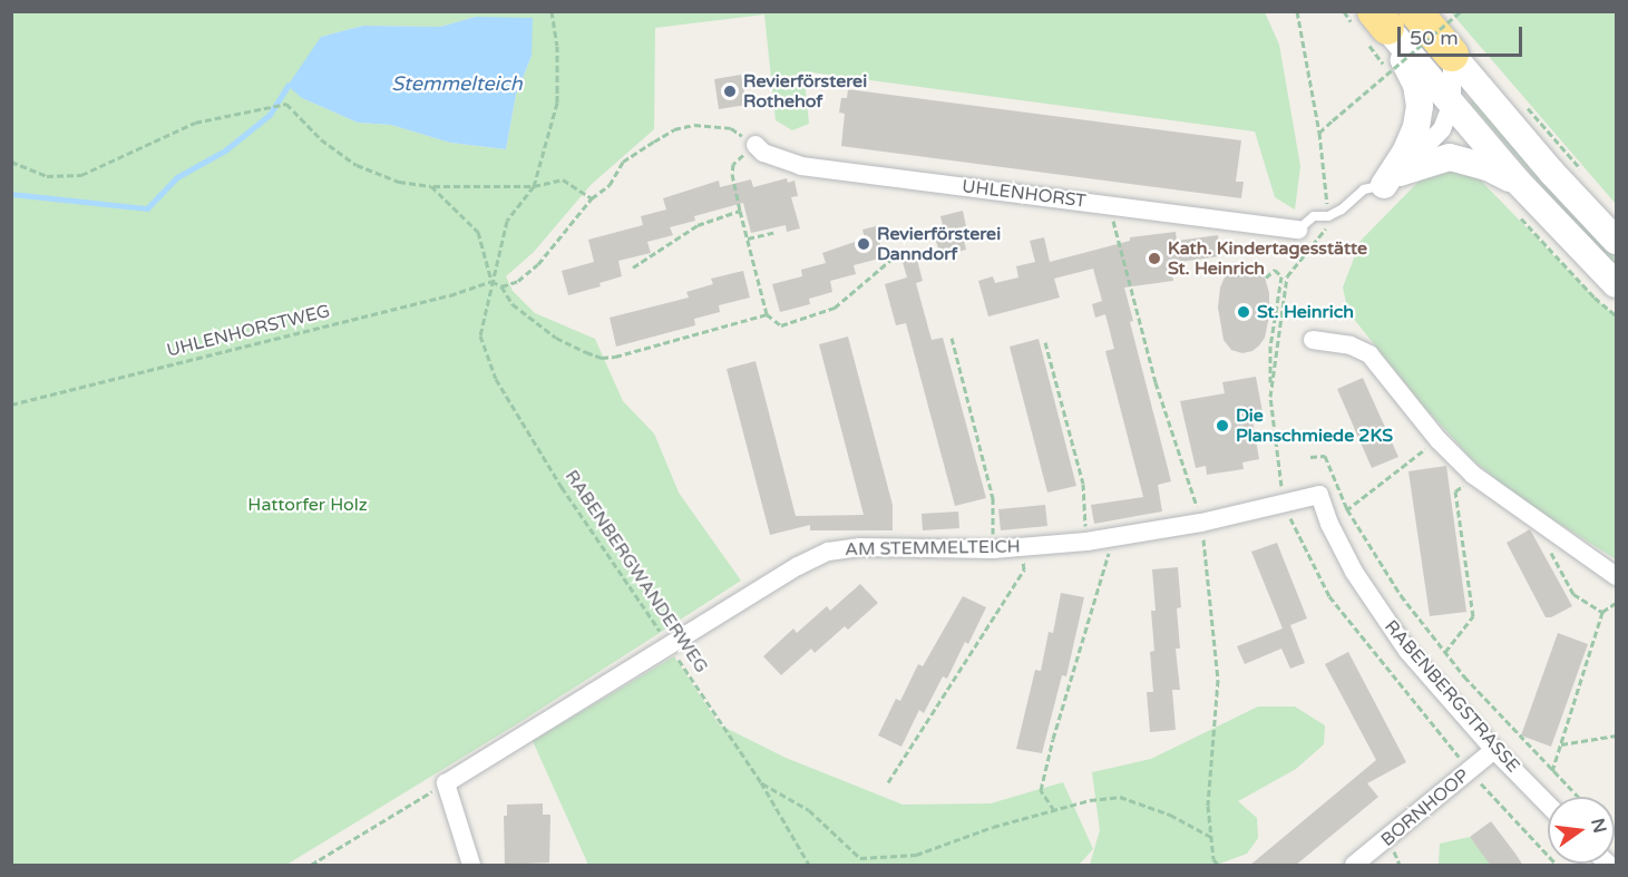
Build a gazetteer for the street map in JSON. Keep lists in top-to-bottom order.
{
  "streets": {
    "street": [
      "UHLENHORST",
      "AM STEMMELTEICH",
      "RABENBERGSTRASSE",
      "BORNHOOP"
    ],
    "path": ["UHLENHORSTWEG", "RABENBERGWANDERWEG"]
  },
  "crossings": [
    ["UHLENHORSTWEG", "RABENBERGWANDERWEG"],
    ["AM STEMMELTEICH", "RABENBERGWANDERWEG"],
    ["AM STEMMELTEICH", "RABENBERGSTRASSE"],
    ["RABENBERGSTRASSE", "BORNHOOP"]
  ],
  "water": ["Stemmelteich"],
  "parks": ["Hattorfer Holz"],
  "places": [
    "Revierförsterei Rothehof",
    "Revierförsterei Danndorf",
    "Kath. Kindertagesstätte St. Heinrich",
    "St. Heinrich",
    "Die Planschmiede 2KS"
  ],
  "scale_bar": "50 m",
  "north": "right"
}
